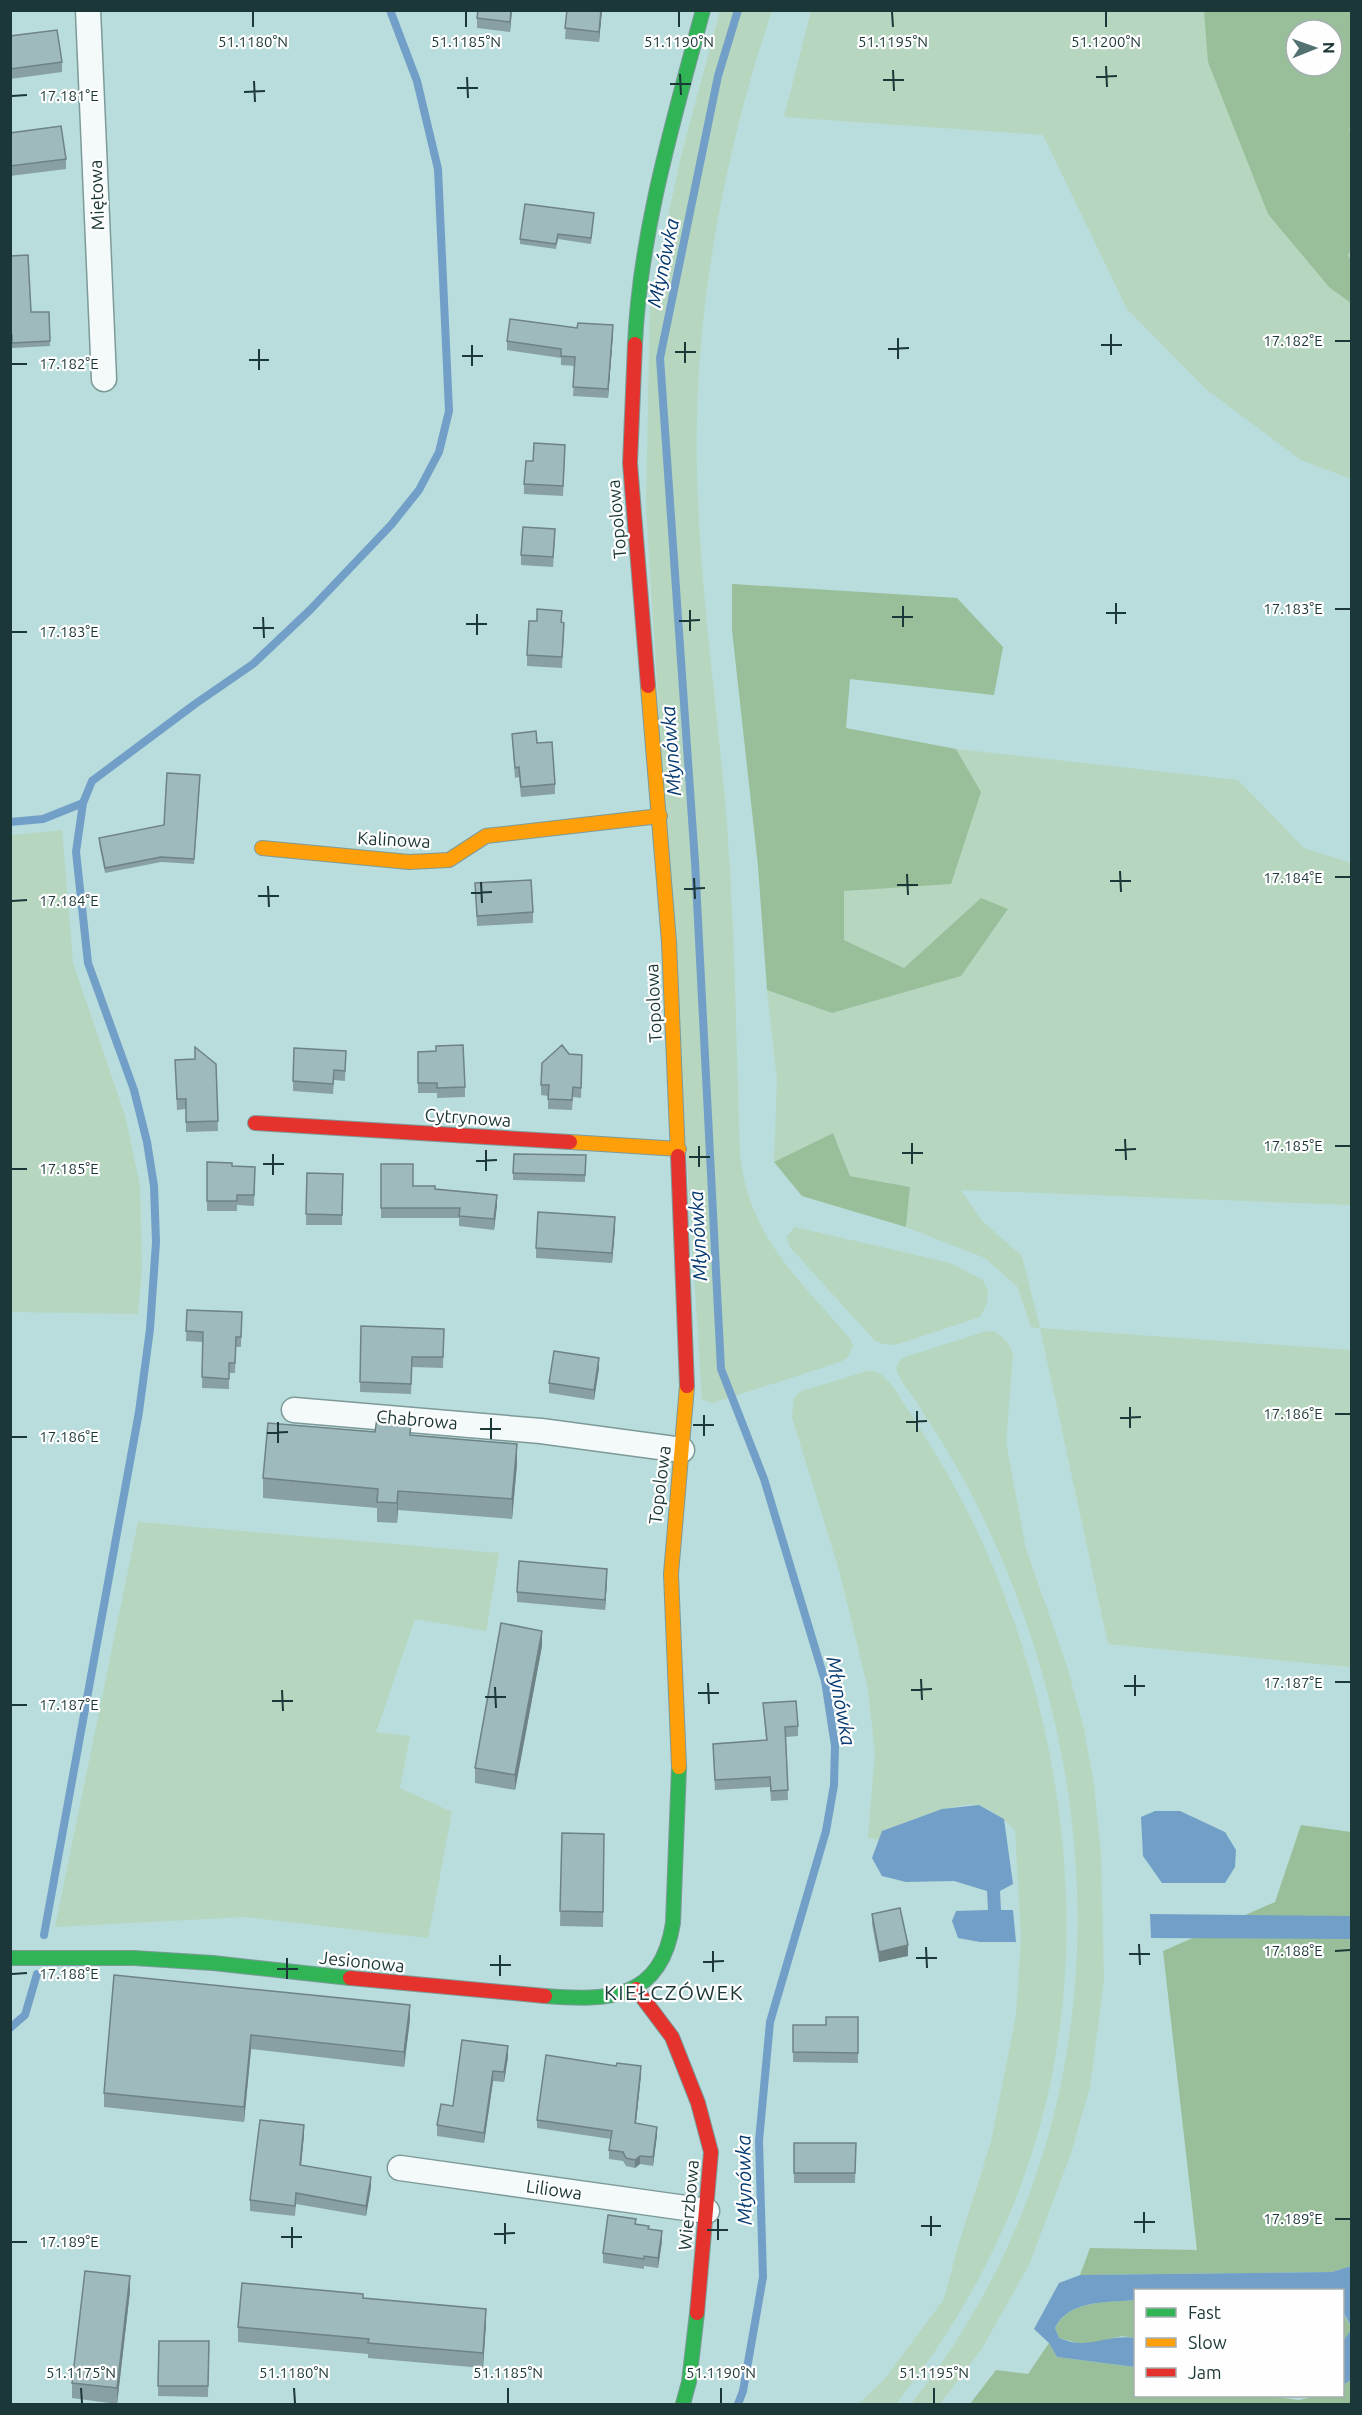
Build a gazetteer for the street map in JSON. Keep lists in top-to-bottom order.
{
  "streets": {
    "street": [
      "Miętowa",
      "Topolowa",
      "Kalinowa",
      "Cytrynowa",
      "Chabrowa",
      "Jesionowa",
      "Liliowa",
      "Wierzbowa"
    ]
  },
  "crossings": [
    ["Topolowa", "Kalinowa"],
    ["Topolowa", "Cytrynowa"],
    ["Topolowa", "Chabrowa"],
    ["Topolowa", "Jesionowa"],
    ["Topolowa", "Wierzbowa"],
    ["Jesionowa", "Wierzbowa"],
    ["Liliowa", "Wierzbowa"]
  ],
  "districts": ["KIEŁCZÓWEK"],
  "water": ["Młynówka"],
  "legend": ["Fast", "Slow", "Jam"],
  "north": "right",
  "coordinates": [
    "51.1180°N",
    "51.1185°N",
    "51.1190°N",
    "51.1195°N",
    "51.1200°N",
    "17.181°E",
    "17.182°E",
    "17.183°E",
    "17.184°E",
    "17.185°E",
    "17.186°E",
    "17.187°E",
    "17.188°E",
    "17.189°E",
    "51.1175°N"
  ]
}
